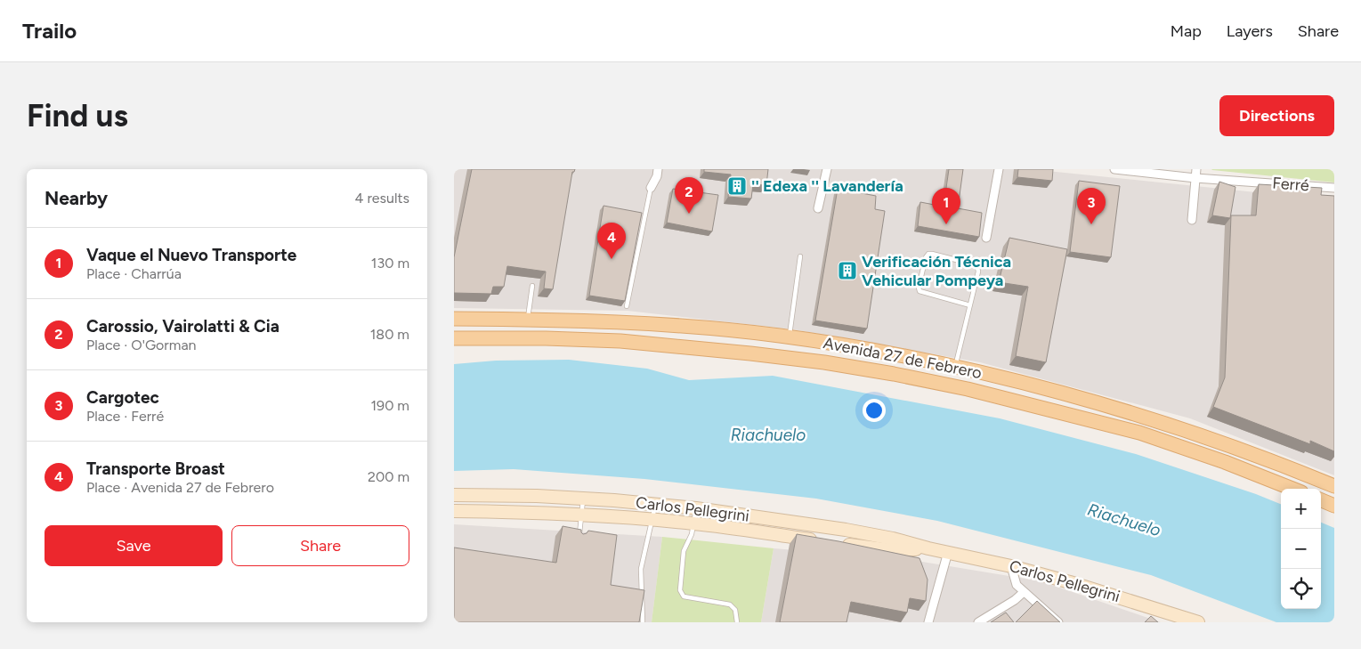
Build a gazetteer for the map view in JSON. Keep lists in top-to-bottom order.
{
  "streets": {
    "main road": ["Avenida 27 de Febrero", "Carlos Pellegrini"],
    "street": ["Ferré"]
  },
  "water": ["Riachuelo"],
  "places": {
    "building": ["'' Edexa '' Lavandería", "Verificación Técnica Vehicular Pompeya"]
  },
  "page": {
    "header": "Trailo",
    "nav": ["Map", "Layers", "Share"],
    "buttons": [
      "Directions",
      ["Save", "Share"]
    ],
    "title": "Find us",
    "heading": ["Nearby", "4 results"],
    "pins": [
      "2",
      "1",
      "3",
      "4"
    ],
    "list": [
      {
        "mark": "1",
        "name": "Vaque el Nuevo Transporte",
        "note": "Place · Charrúa",
        "value": "130 m"
      },
      {
        "mark": "2",
        "name": "Carossio, Vairolatti & Cia",
        "note": "Place · O'Gorman",
        "value": "180 m"
      },
      {
        "mark": "3",
        "name": "Cargotec",
        "note": "Place · Ferré",
        "value": "190 m"
      },
      {
        "mark": "4",
        "name": "Transporte Broast",
        "note": "Place · Avenida 27 de Febrero",
        "value": "200 m"
      }
    ],
    "map_buttons": ["+", "−"]
  }
}
